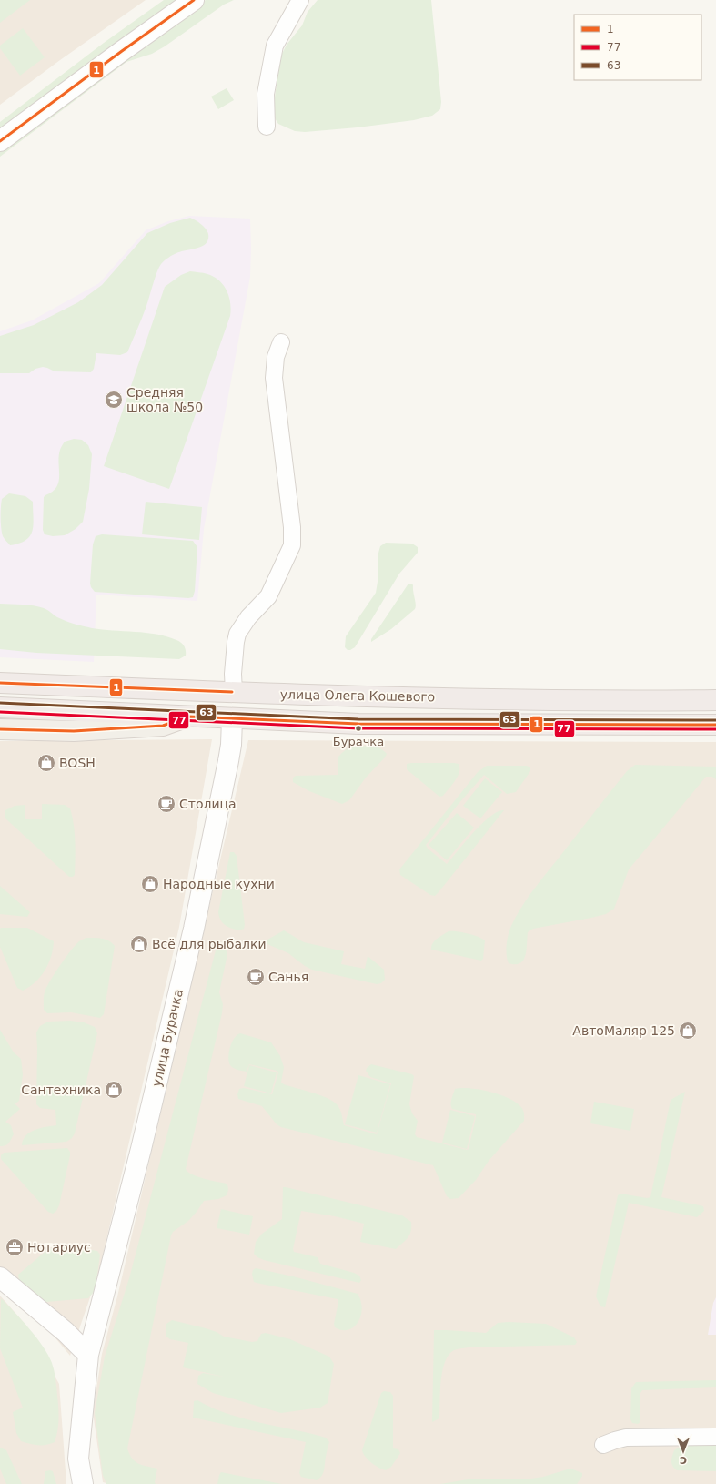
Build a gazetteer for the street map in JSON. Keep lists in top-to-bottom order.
{
  "streets": {
    "highway": ["улица Олега Кошевого"],
    "main road": ["улица Бурачка"]
  },
  "crossings": [
    ["улица Олега Кошевого", "улица Бурачка"]
  ],
  "places": {
    "school or university": ["Средняя школа №50"],
    "other": ["Бурачка"],
    "shop": [
      "BOSH",
      "Народные кухни",
      "Всё для рыбалки",
      "АвтоМаляр 125",
      "Сантехника"
    ],
    "cafe": ["Столица", "Санья"],
    "office": ["Нотариус"]
  },
  "lines": ["transit line 1", "transit line 63", "transit line 77"],
  "legend": ["1", "77", "63"],
  "north": "bottom"
}
